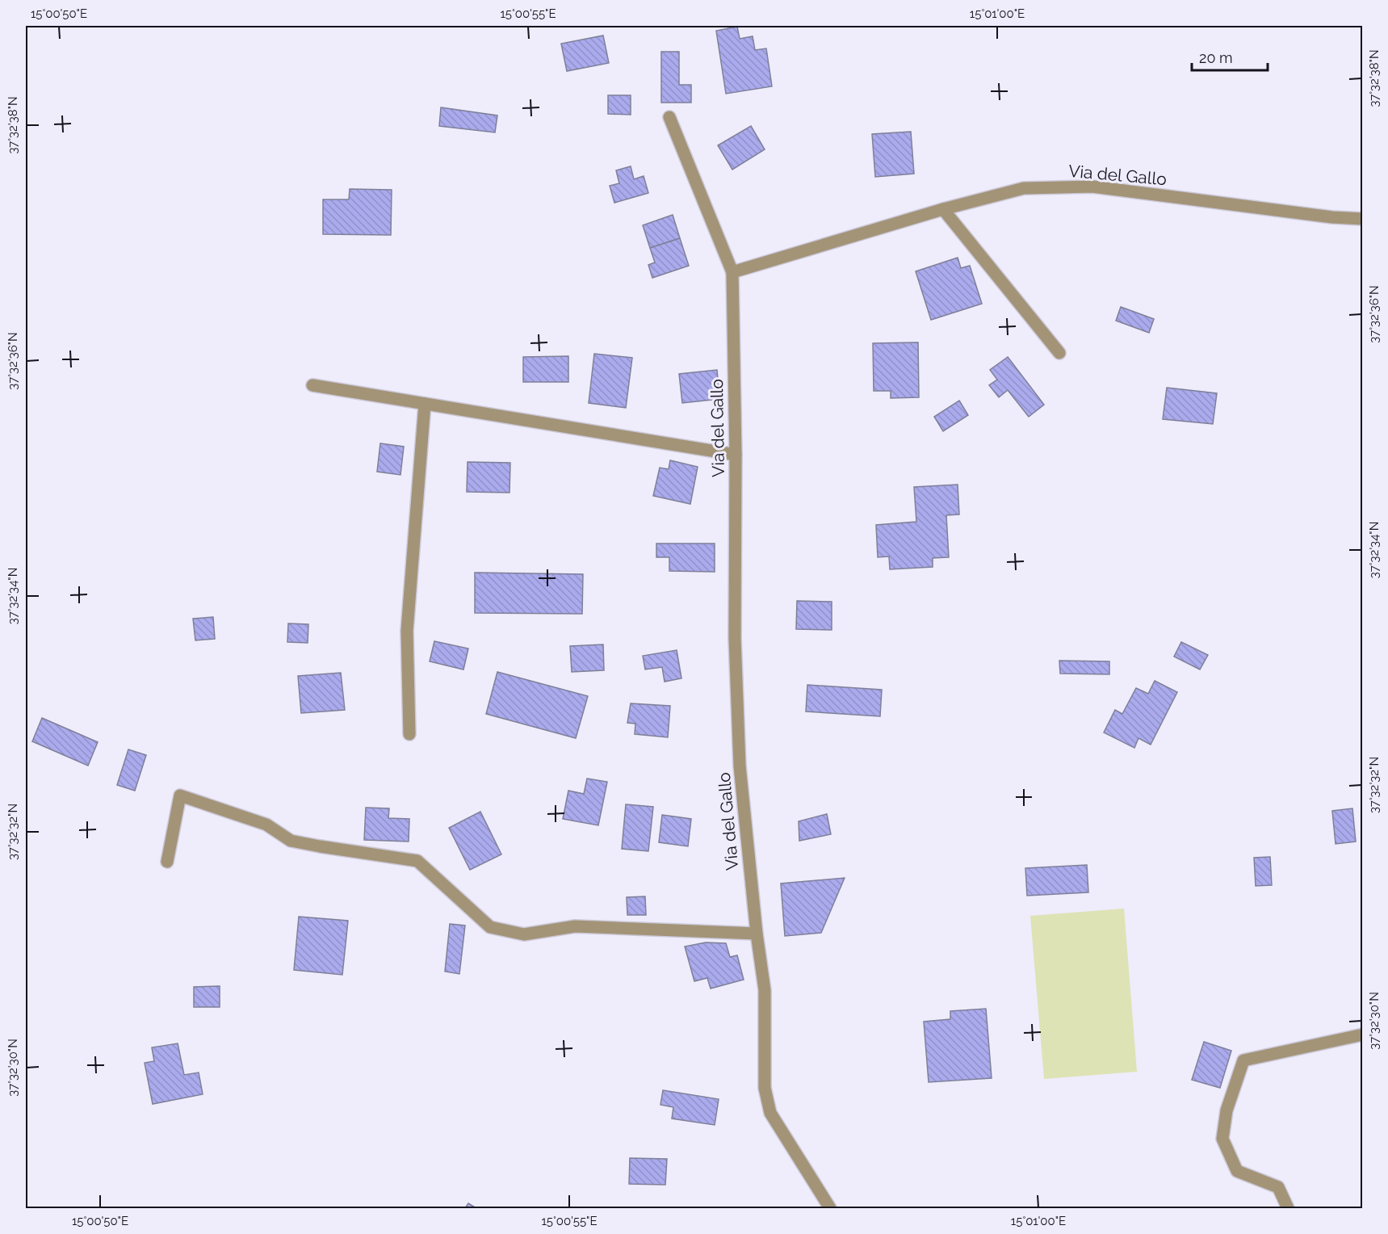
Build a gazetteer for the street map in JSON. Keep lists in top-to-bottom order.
{
  "streets": {
    "street": ["Via del Gallo"]
  },
  "scale_bar": "20 m",
  "coordinates": [
    "15°00'50\"E",
    "15°00'55\"E",
    "15°01'00\"E",
    "37°32'38\"N",
    "37°32'36\"N",
    "37°32'34\"N",
    "37°32'32\"N",
    "37°32'30\"N"
  ]
}
